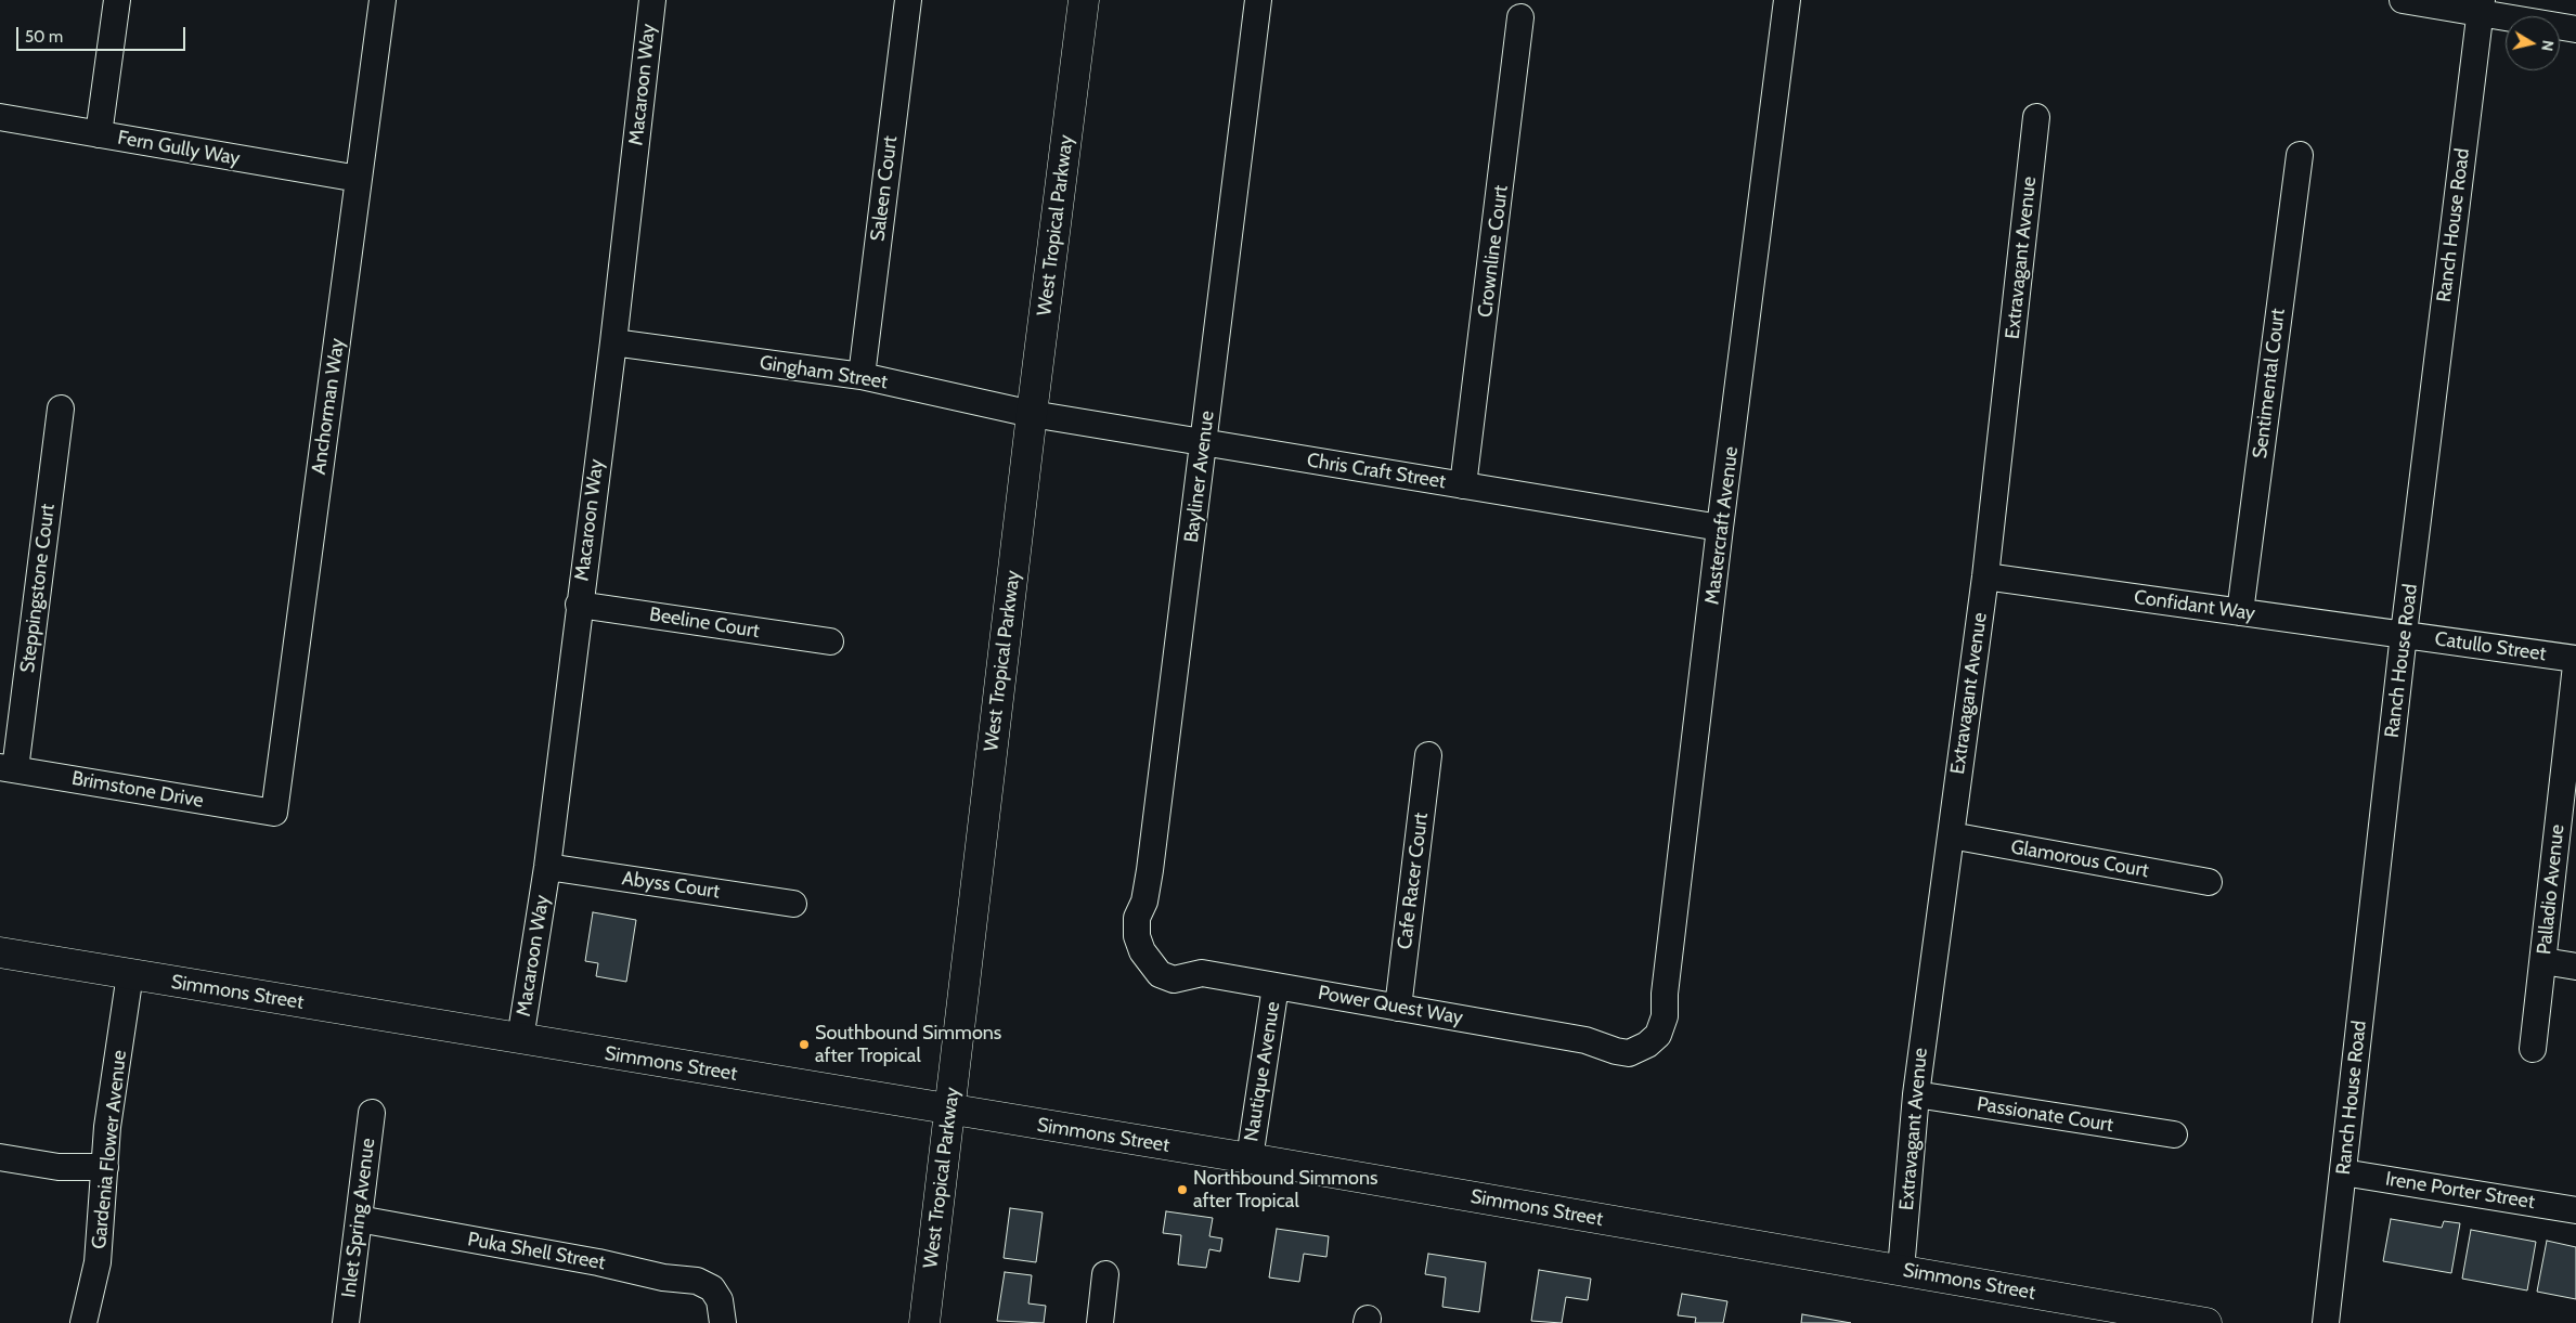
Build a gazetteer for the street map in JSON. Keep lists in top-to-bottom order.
{
  "streets": {
    "main road": ["West Tropical Parkway", "Simmons Street"],
    "street": [
      "Macaroon Way",
      "Fern Gully Way",
      "Saleen Court",
      "Ranch House Road",
      "Crownline Court",
      "Extravagant Avenue",
      "Gingham Street",
      "Sentimental Court",
      "Anchorman Way",
      "Chris Craft Street",
      "Bayliner Avenue",
      "Mastercraft Avenue",
      "Steppingstone Court",
      "Confidant Way",
      "Beeline Court",
      "Catullo Street",
      "Brimstone Drive",
      "Glamorous Court",
      "Cafe Racer Court",
      "Abyss Court",
      "Palladio Avenue",
      "Power Quest Way",
      "Nautique Avenue",
      "Passionate Court",
      "Gardenia Flower Avenue",
      "Irene Porter Street",
      "Inlet Spring Avenue",
      "Puka Shell Street"
    ]
  },
  "crossings": [
    ["Macaroon Way", "Gingham Street"],
    ["Macaroon Way", "Beeline Court"],
    ["Macaroon Way", "Abyss Court"],
    ["Macaroon Way", "Simmons Street"],
    ["Fern Gully Way", "Anchorman Way"],
    ["Saleen Court", "Gingham Street"],
    ["West Tropical Parkway", "Gingham Street"],
    ["West Tropical Parkway", "Chris Craft Street"],
    ["West Tropical Parkway", "Simmons Street"],
    ["Ranch House Road", "Confidant Way"],
    ["Ranch House Road", "Catullo Street"],
    ["Ranch House Road", "Irene Porter Street"],
    ["Crownline Court", "Chris Craft Street"],
    ["Extravagant Avenue", "Confidant Way"],
    ["Extravagant Avenue", "Glamorous Court"],
    ["Extravagant Avenue", "Simmons Street"],
    ["Extravagant Avenue", "Passionate Court"],
    ["Gingham Street", "Chris Craft Street"],
    ["Sentimental Court", "Confidant Way"],
    ["Anchorman Way", "Brimstone Drive"],
    ["Chris Craft Street", "Bayliner Avenue"],
    ["Chris Craft Street", "Mastercraft Avenue"],
    ["Bayliner Avenue", "Power Quest Way"],
    ["Mastercraft Avenue", "Power Quest Way"],
    ["Steppingstone Court", "Brimstone Drive"],
    ["Confidant Way", "Catullo Street"],
    ["Cafe Racer Court", "Power Quest Way"],
    ["Simmons Street", "Nautique Avenue"],
    ["Simmons Street", "Gardenia Flower Avenue"],
    ["Power Quest Way", "Nautique Avenue"],
    ["Inlet Spring Avenue", "Puka Shell Street"]
  ],
  "places": ["Southbound Simmons after Tropical", "Northbound Simmons after Tropical"],
  "scale_bar": "50 m",
  "north": "right"
}
